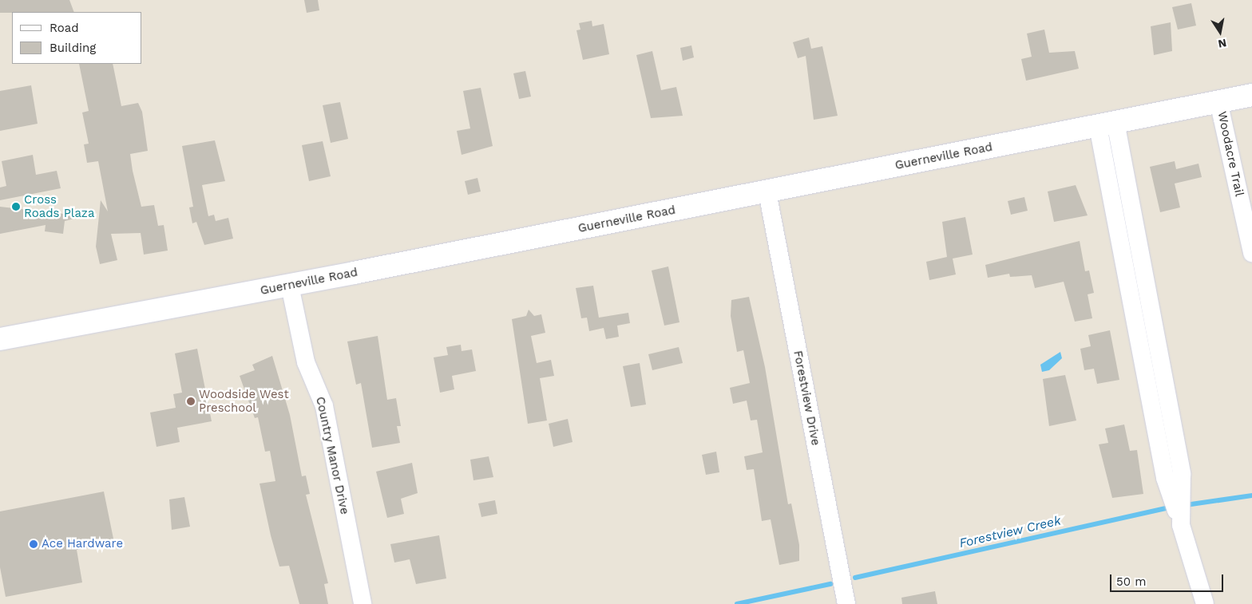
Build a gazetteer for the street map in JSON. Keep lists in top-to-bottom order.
{
  "streets": {
    "main road": ["Guerneville Road"],
    "street": ["Woodacre Trail", "Forestview Drive", "Country Manor Drive"]
  },
  "crossings": [
    ["Woodacre Trail", "Guerneville Road"],
    ["Guerneville Road", "Forestview Drive"],
    ["Guerneville Road", "Country Manor Drive"]
  ],
  "water": ["Forestview Creek"],
  "places": ["Cross Roads Plaza", "Woodside West Preschool", "Ace Hardware"],
  "legend": ["Road", "Building"],
  "scale_bar": "50 m",
  "north": "bottom"
}
